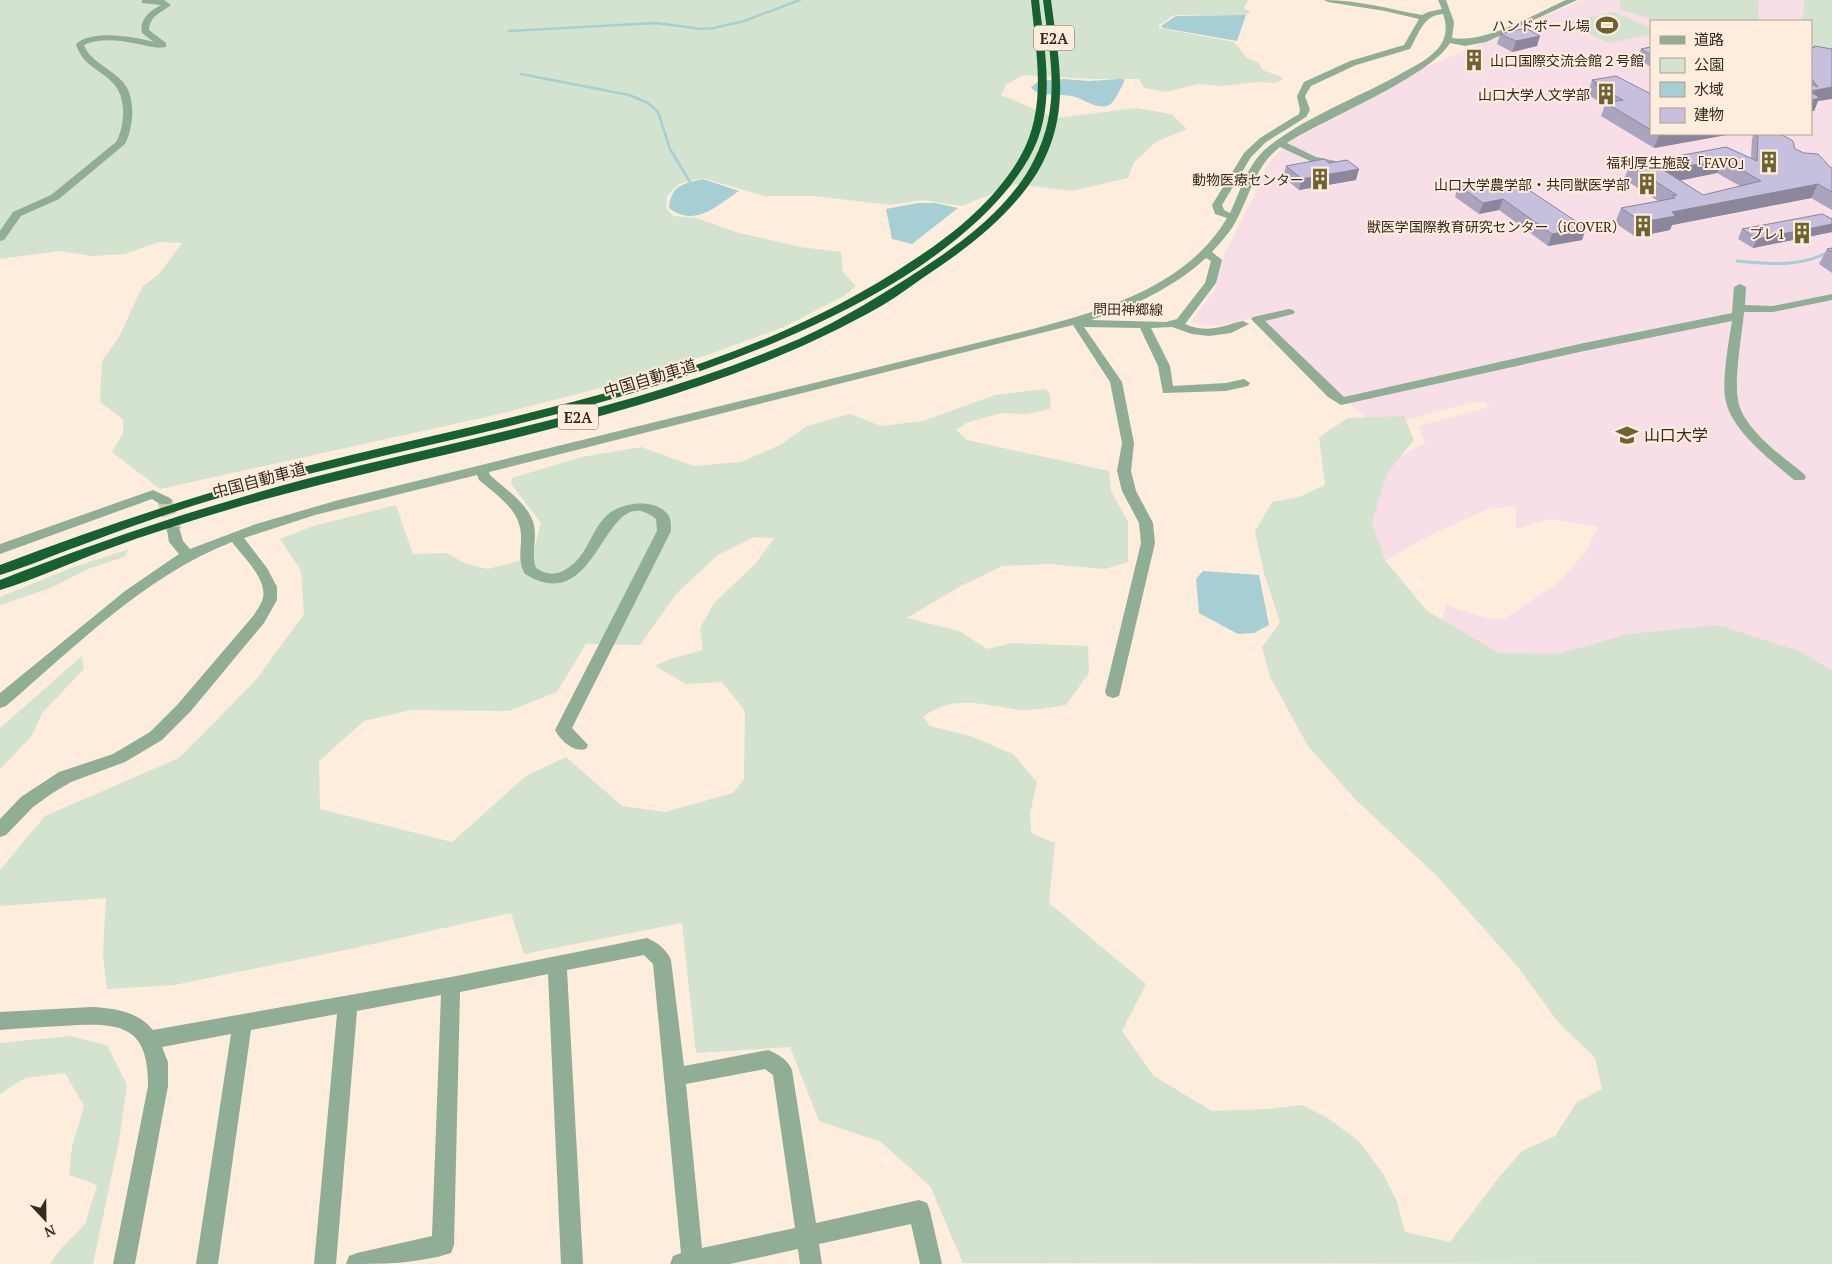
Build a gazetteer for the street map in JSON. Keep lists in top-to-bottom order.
{
  "streets": {
    "highway": ["E2A", "中国自動車道"],
    "street": ["問田神郷線"]
  },
  "places": {
    "sports": ["ハンドボール場"],
    "building": [
      "山口国際交流会館２号館",
      "山口大学人文学部",
      "福利厚生施設「FAVO」",
      "動物医療センター",
      "山口大学農学部・共同獣医学部",
      "獣医学国際教育研究センター（iCOVER）",
      "プレ1"
    ],
    "school or university": ["山口大学"]
  },
  "legend": [
    "道路",
    "公園",
    "水域",
    "建物"
  ],
  "north": "bottom"
}
